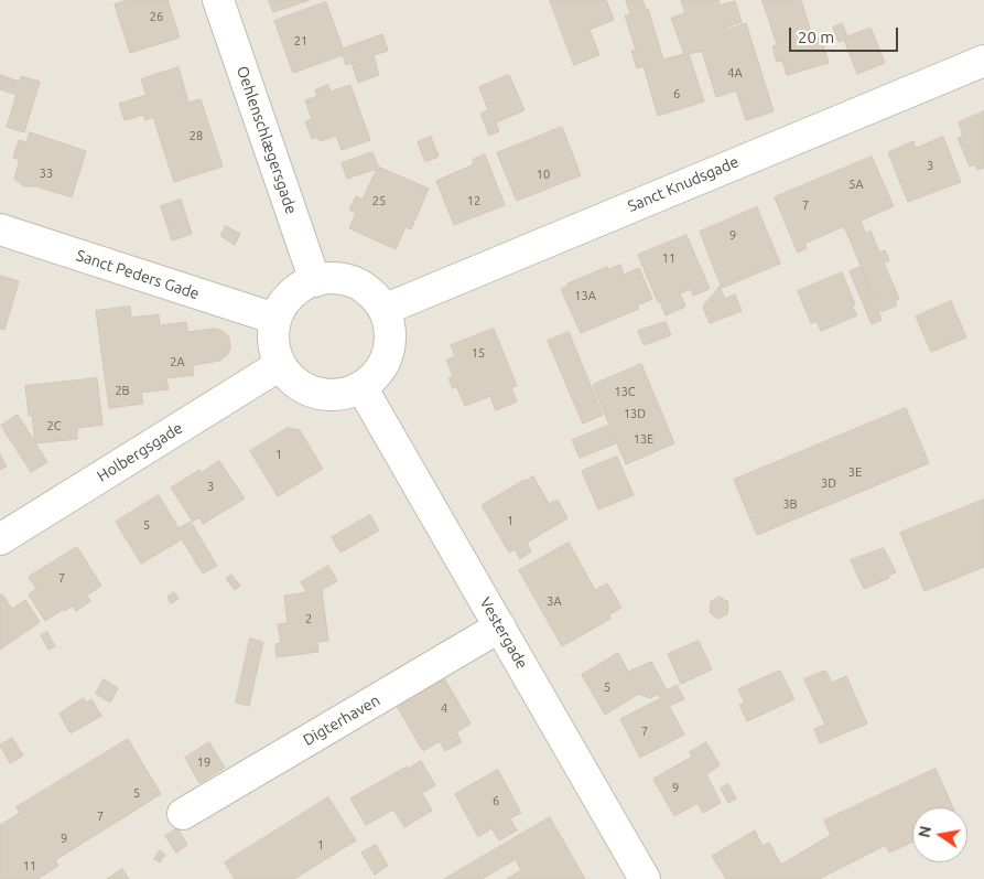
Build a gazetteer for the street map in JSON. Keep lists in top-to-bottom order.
{
  "streets": {
    "street": [
      "Oehlenschlægersgade",
      "Sanct Knudsgade",
      "Sanct Peders Gade",
      "Holbergsgade",
      "Vestergade",
      "Digterhaven"
    ]
  },
  "crossings": [
    ["Oehlenschlægersgade", "Sanct Knudsgade"],
    ["Oehlenschlægersgade", "Sanct Peders Gade"],
    ["Oehlenschlægersgade", "Holbergsgade"],
    ["Oehlenschlægersgade", "Vestergade"],
    ["Sanct Knudsgade", "Sanct Peders Gade"],
    ["Sanct Knudsgade", "Holbergsgade"],
    ["Sanct Knudsgade", "Vestergade"],
    ["Sanct Peders Gade", "Holbergsgade"],
    ["Sanct Peders Gade", "Vestergade"],
    ["Holbergsgade", "Vestergade"],
    ["Vestergade", "Digterhaven"]
  ],
  "house_numbers": [
    "26",
    "21",
    "4A",
    "6",
    "28",
    "3",
    "33",
    "10",
    "5A",
    "25",
    "12",
    "7",
    "9",
    "11",
    "13A",
    "15",
    "2A",
    "2B",
    "13C",
    "13D",
    "2C",
    "13E",
    "1",
    "3E",
    "3D",
    "3",
    "3B",
    "1",
    "5",
    "7",
    "3A",
    "2",
    "5",
    "4",
    "7",
    "19",
    "9",
    "5",
    "6",
    "7",
    "9",
    "1",
    "11"
  ],
  "scale_bar": "20 m",
  "north": "left"
}
